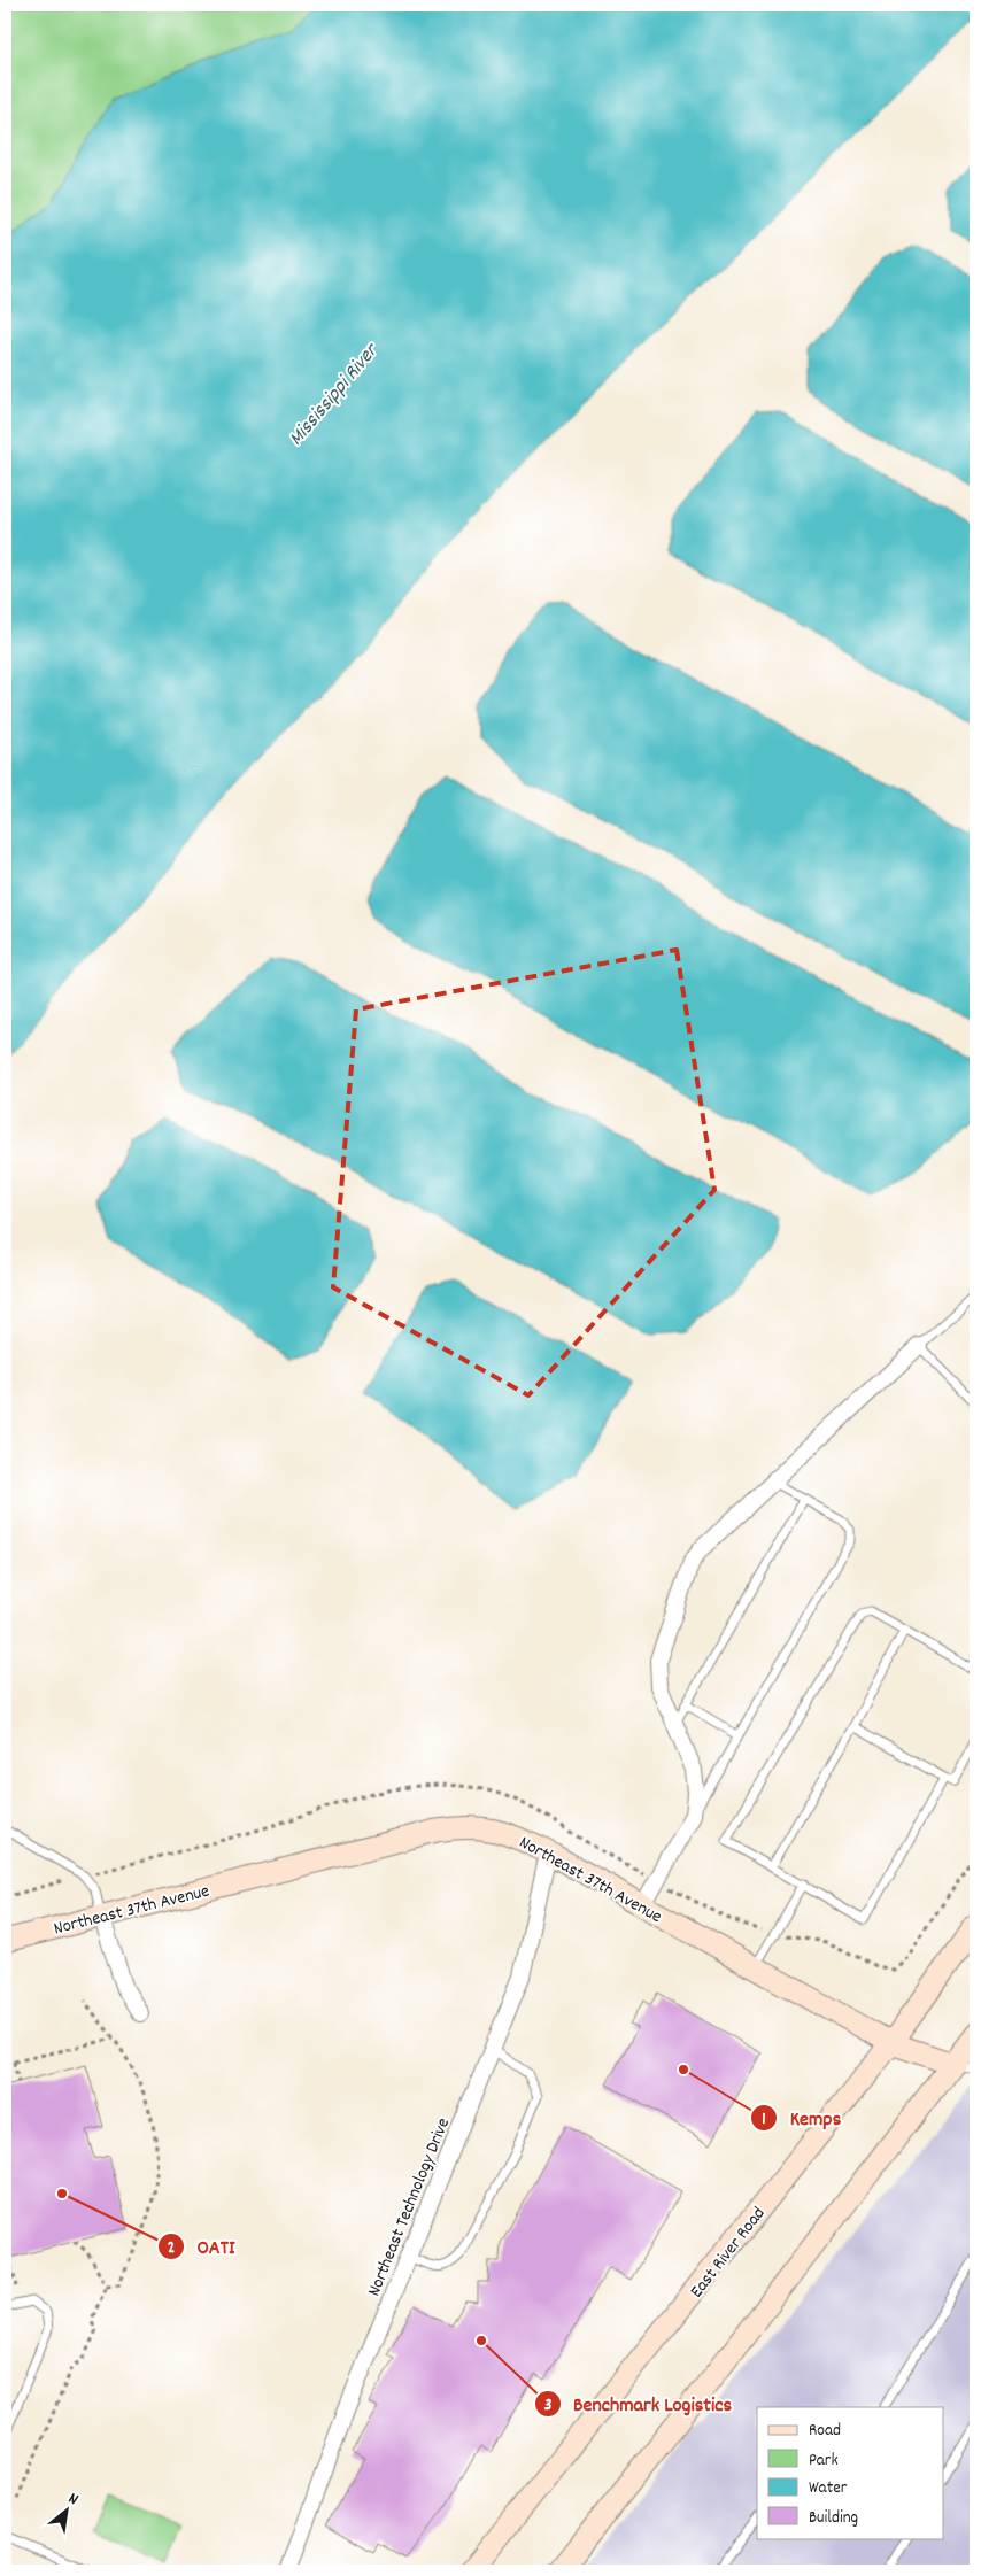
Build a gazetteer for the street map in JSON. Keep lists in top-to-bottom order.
{
  "streets": {
    "street": ["Northeast 37th Avenue", "Northeast Technology Drive", "East River Road"]
  },
  "crossings": [
    ["Northeast 37th Avenue", "Northeast Technology Drive"],
    ["Northeast 37th Avenue", "East River Road"]
  ],
  "water": ["Mississippi River"],
  "places": ["Kemps", "OATI", "Benchmark Logistics"],
  "legend": [
    "Road",
    "Park",
    "Water",
    "Building"
  ],
  "north": "top right"
}
